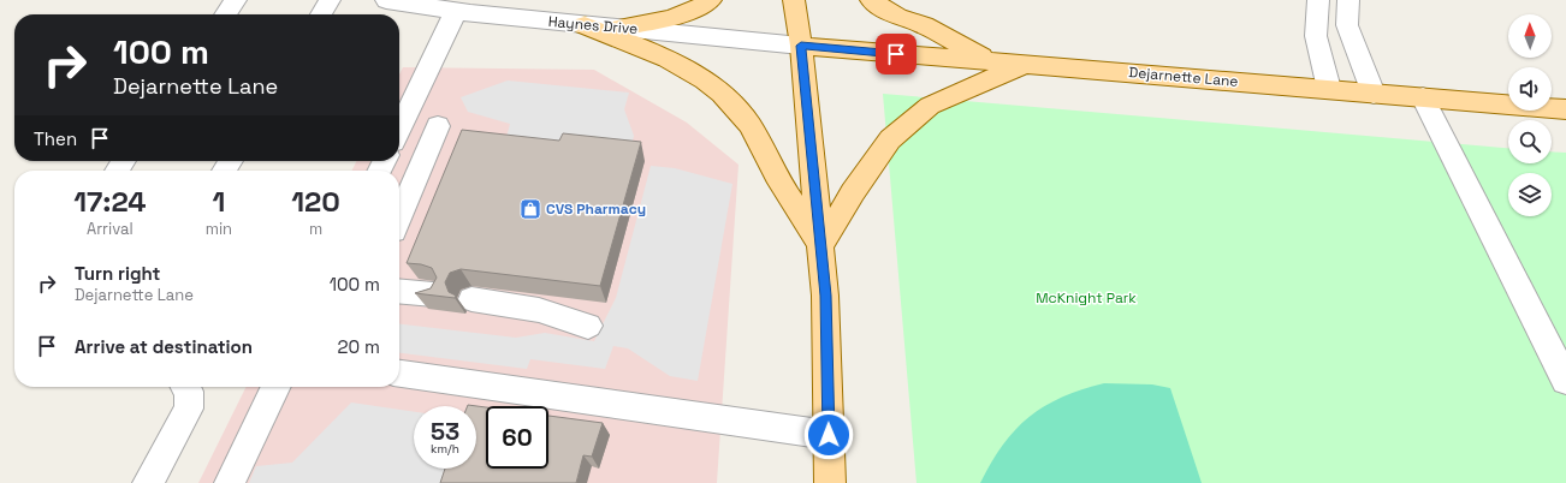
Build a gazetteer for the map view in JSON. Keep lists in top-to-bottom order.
{
  "streets": {
    "main road": ["Dejarnette Lane"],
    "street": ["Haynes Drive"]
  },
  "crossings": [
    ["Haynes Drive", "Dejarnette Lane"]
  ],
  "parks": ["McKnight Park"],
  "places": {
    "shop": ["CVS Pharmacy"]
  },
  "north": "top",
  "page": {
    "turn": ["100 m", "Dejarnette Lane"],
    "then": "Then",
    "eta": [
      "17:24",
      "Arrival",
      "1",
      "min",
      "120",
      "m"
    ],
    "list": [
      {
        "name": "Turn right",
        "note": "Dejarnette Lane",
        "value": "100 m"
      },
      {
        "name": "Arrive at destination",
        "value": "20 m"
      }
    ],
    "speed": "53 km/h",
    "limit": "60"
  }
}
